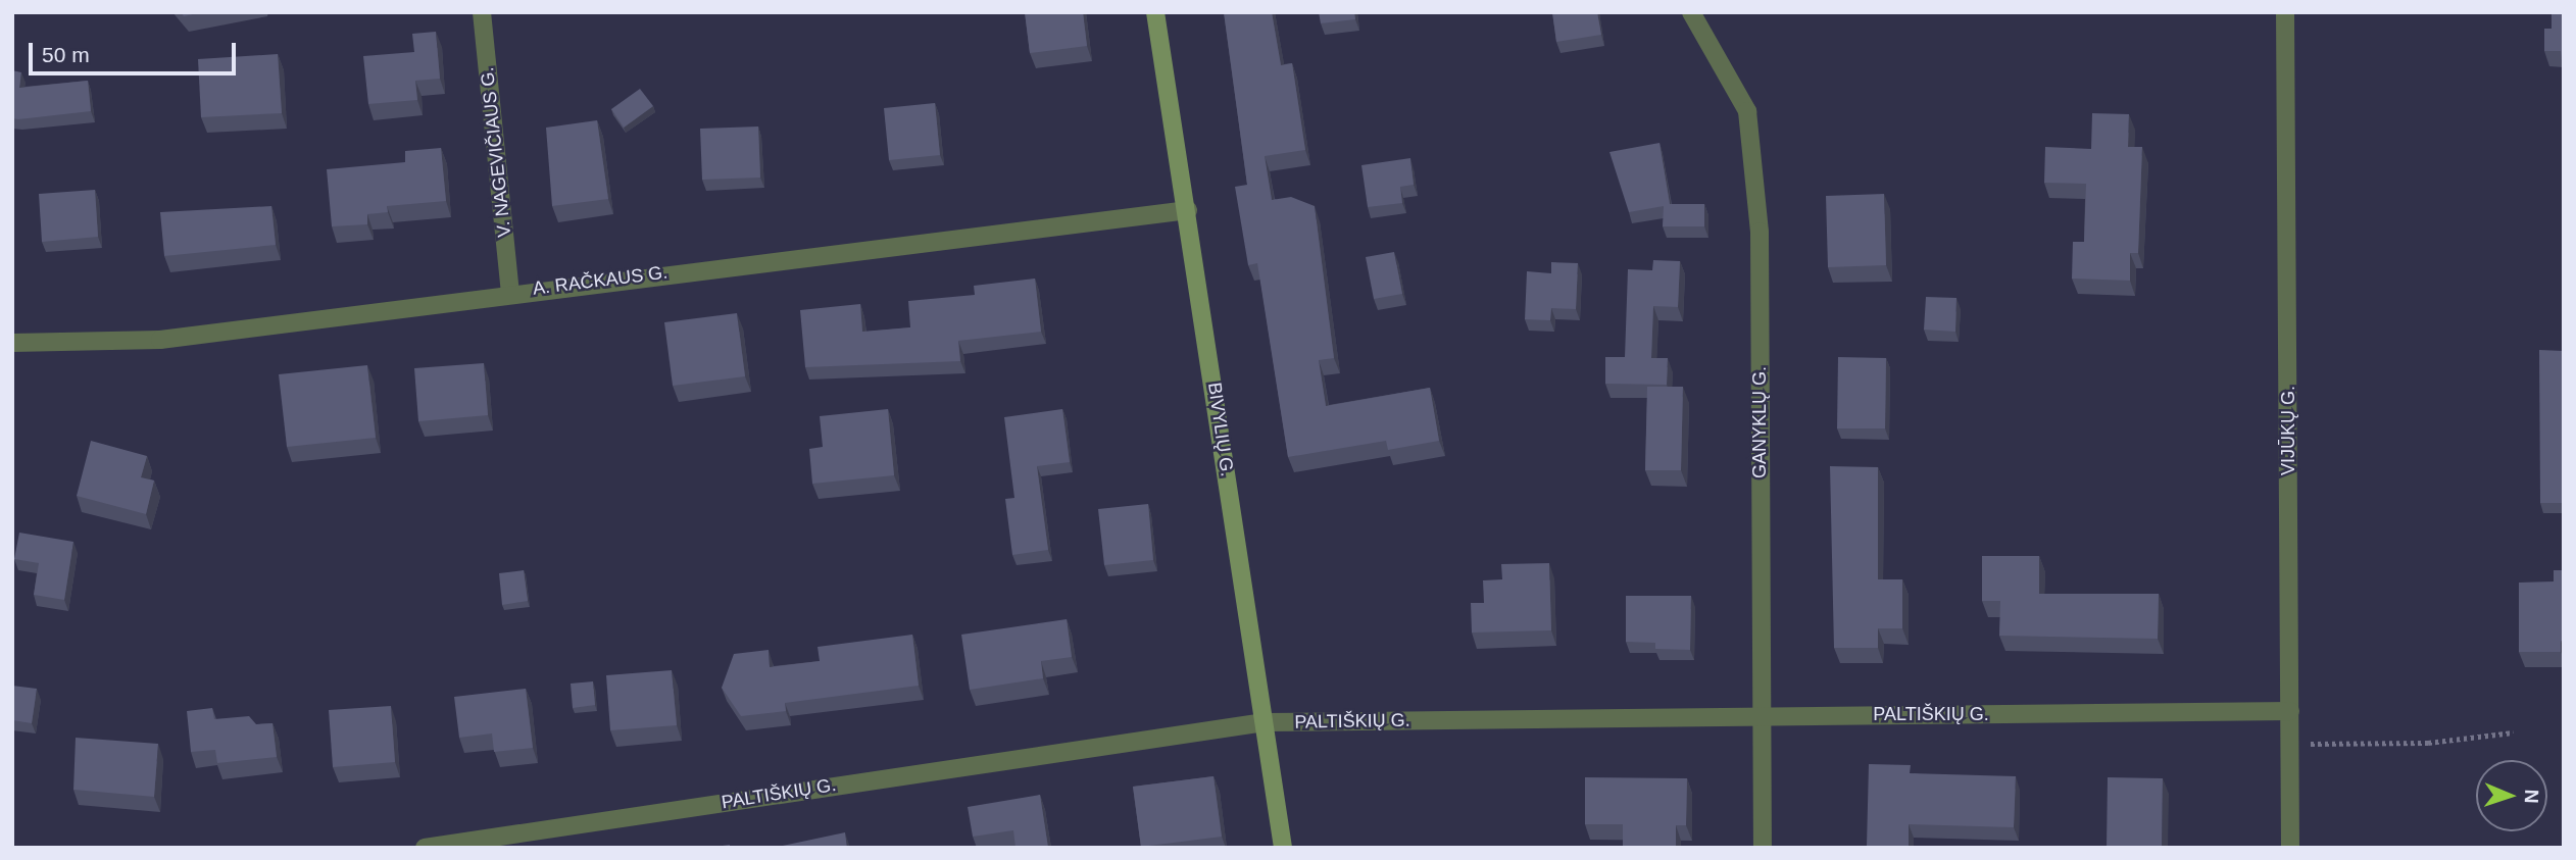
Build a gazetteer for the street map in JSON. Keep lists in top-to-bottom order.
{
  "streets": {
    "street": [
      "V. NAGEVIČIAUS G.",
      "A. RAČKAUS G.",
      "GANYKLŲ G.",
      "BIVYLIŲ G.",
      "VIJŪKŲ G.",
      "PALTIŠKIŲ G."
    ]
  },
  "crossings": [
    ["V. NAGEVIČIAUS G.", "A. RAČKAUS G."],
    ["A. RAČKAUS G.", "BIVYLIŲ G."],
    ["GANYKLŲ G.", "PALTIŠKIŲ G."],
    ["BIVYLIŲ G.", "PALTIŠKIŲ G."],
    ["VIJŪKŲ G.", "PALTIŠKIŲ G."]
  ],
  "scale_bar": "50 m",
  "north": "right"
}
